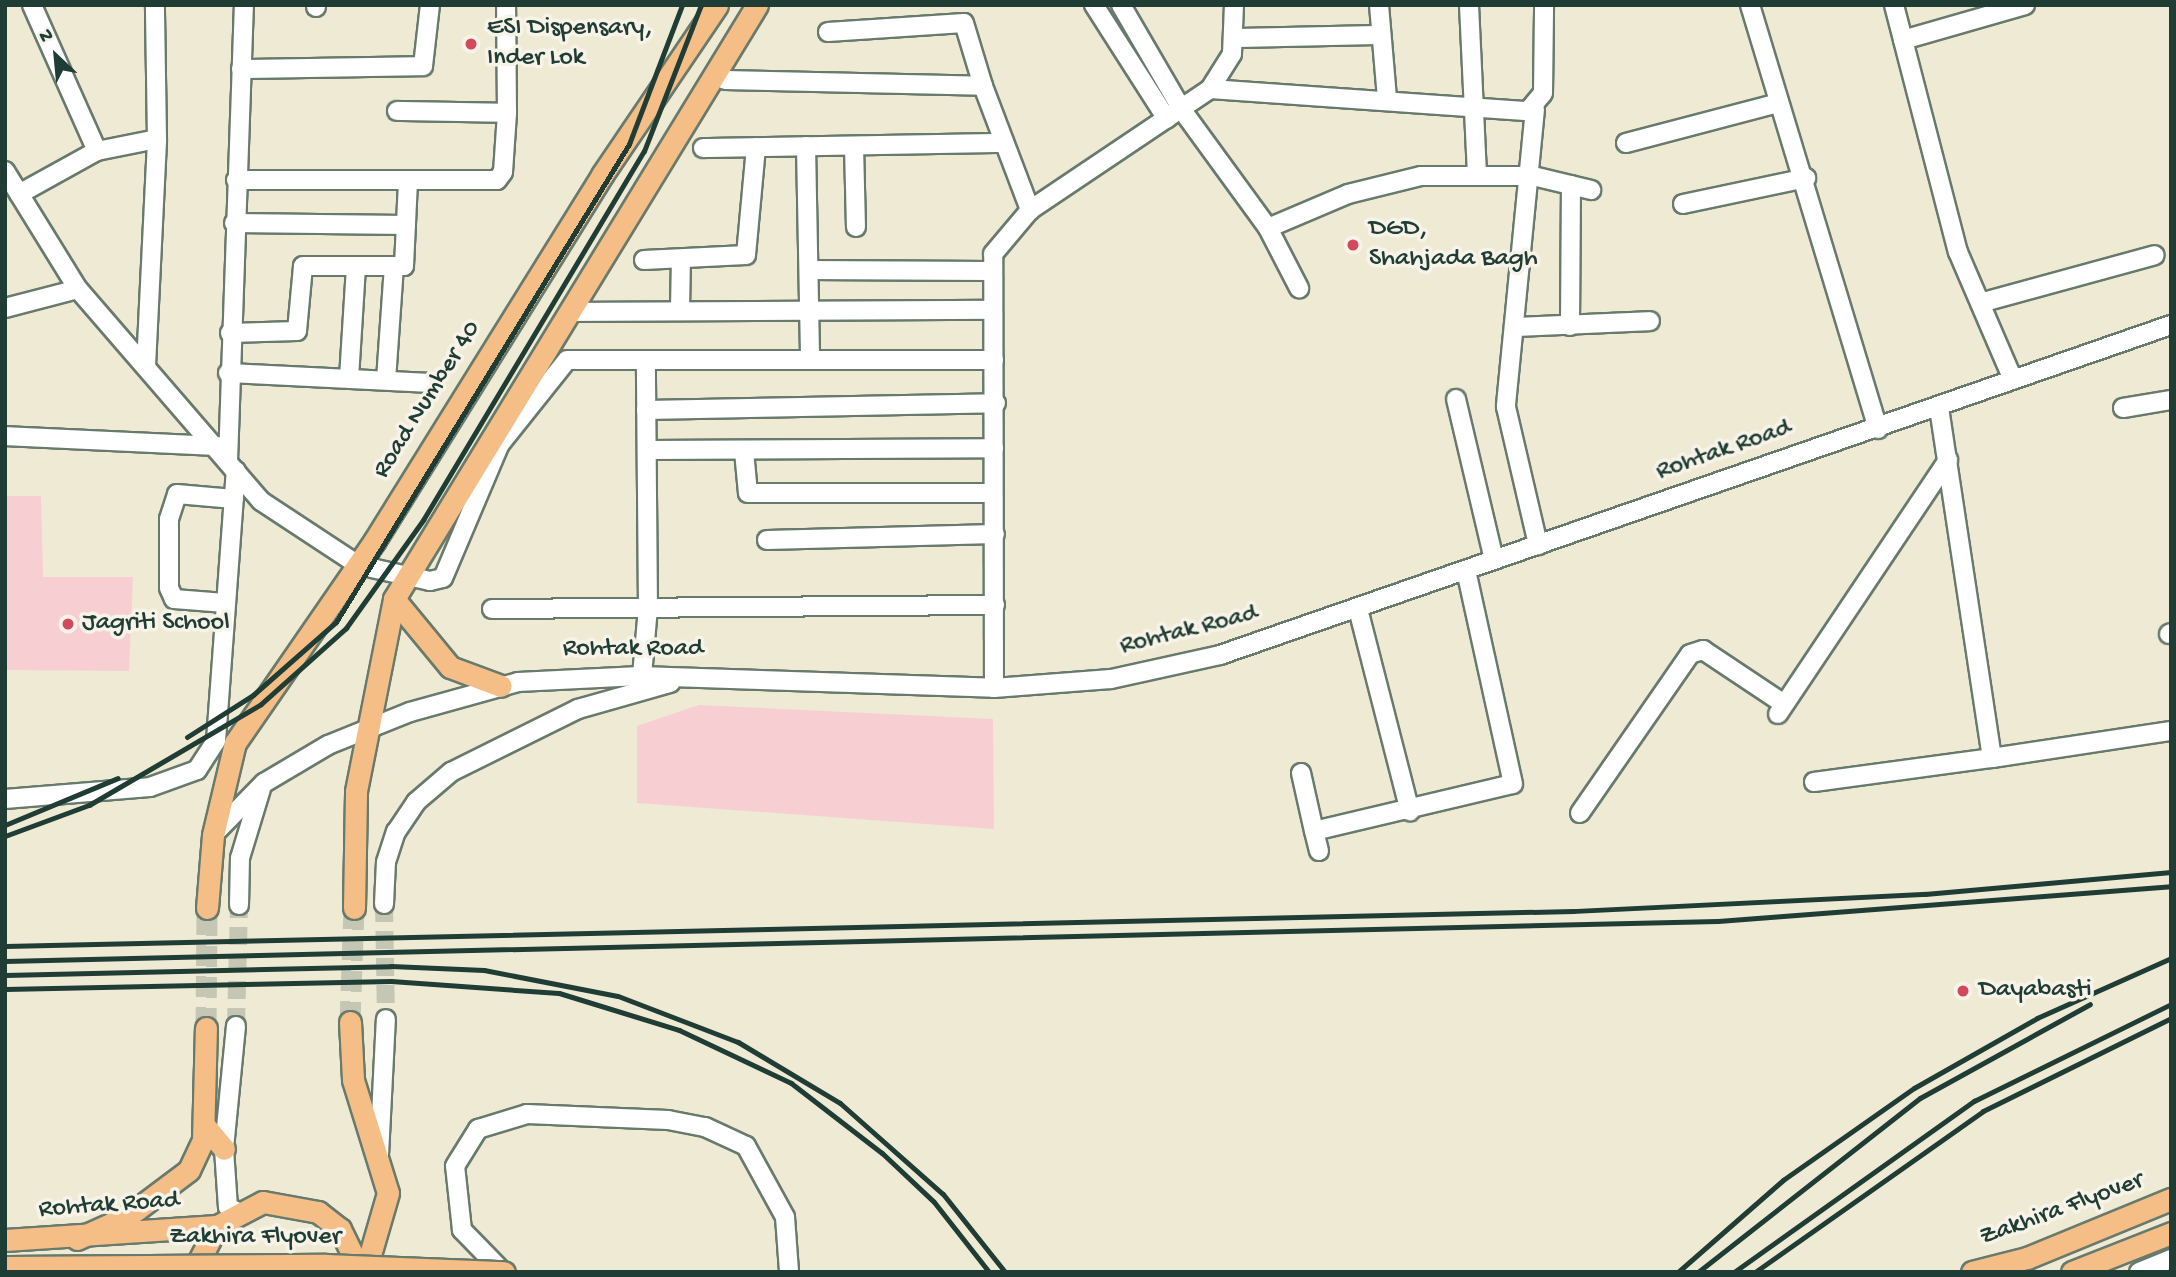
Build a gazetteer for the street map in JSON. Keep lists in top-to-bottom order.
{
  "streets": {
    "main road": ["Road Number 40", "Rohtak Road", "Zakhira Flyover"]
  },
  "crossings": [
    ["Road Number 40", "Rohtak Road"]
  ],
  "places": [
    "ESI Dispensary, Inder Lok",
    "DGD, Shahjada Bagh",
    "Jagriti School",
    "Dayabasti"
  ],
  "north": "top left"
}
